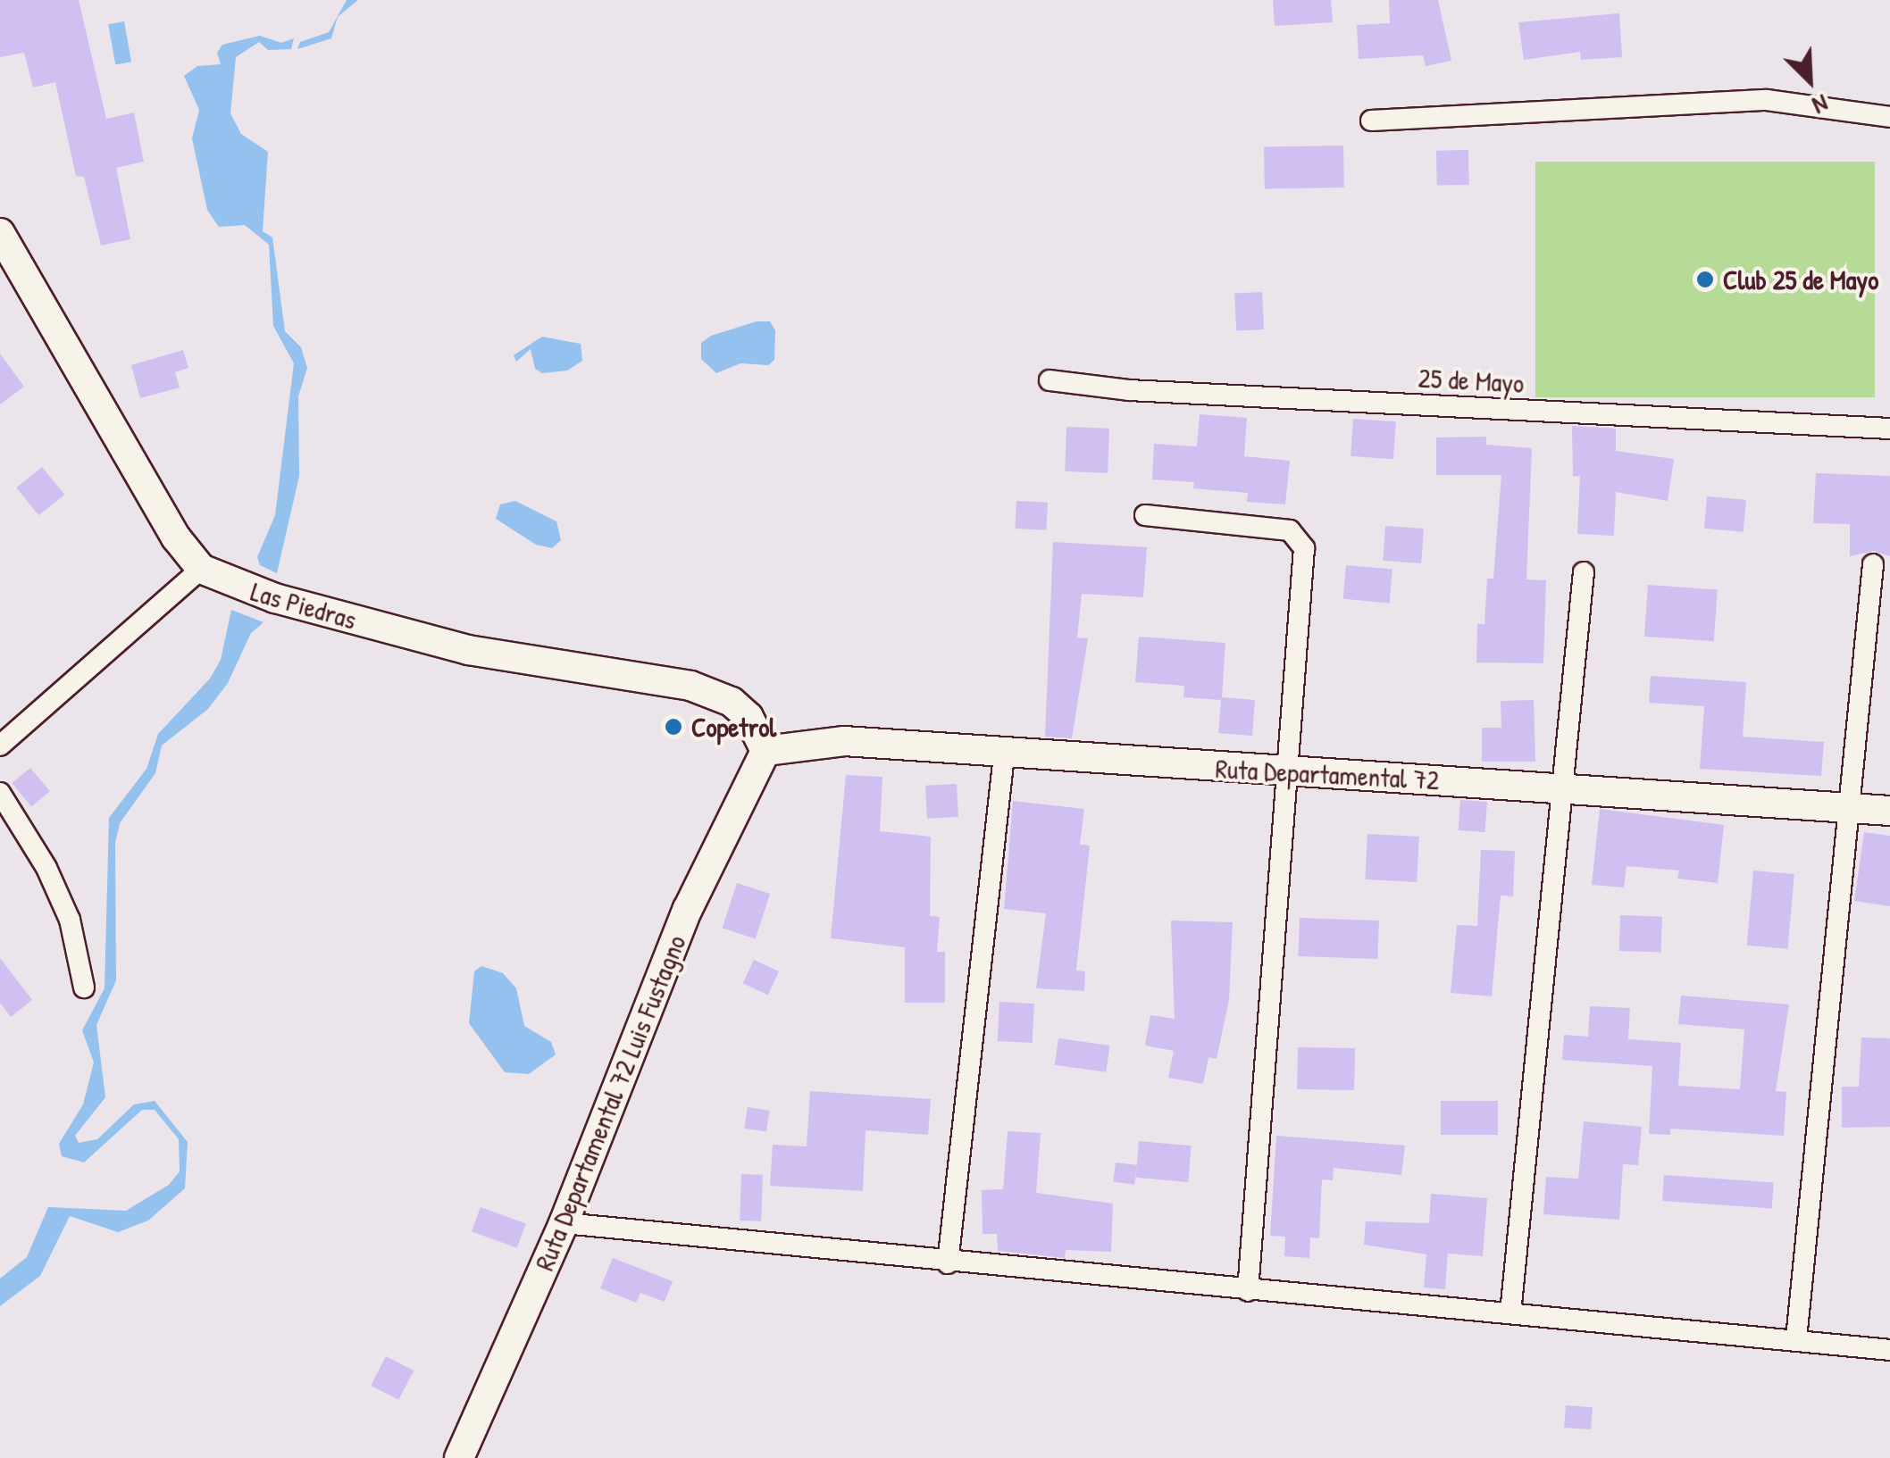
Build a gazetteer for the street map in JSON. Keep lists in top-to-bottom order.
{
  "streets": {
    "main road": ["Las Piedras", "Ruta Departamental 72", "Ruta Departamental 72 Luis Fustagno"],
    "street": ["25 de Mayo"]
  },
  "crossings": [
    ["Las Piedras", "Ruta Departamental 72"],
    ["Las Piedras", "Ruta Departamental 72 Luis Fustagno"],
    ["Ruta Departamental 72", "Ruta Departamental 72 Luis Fustagno"]
  ],
  "places": ["Club 25 de Mayo", "Copetrol"],
  "north": "bottom right"
}
